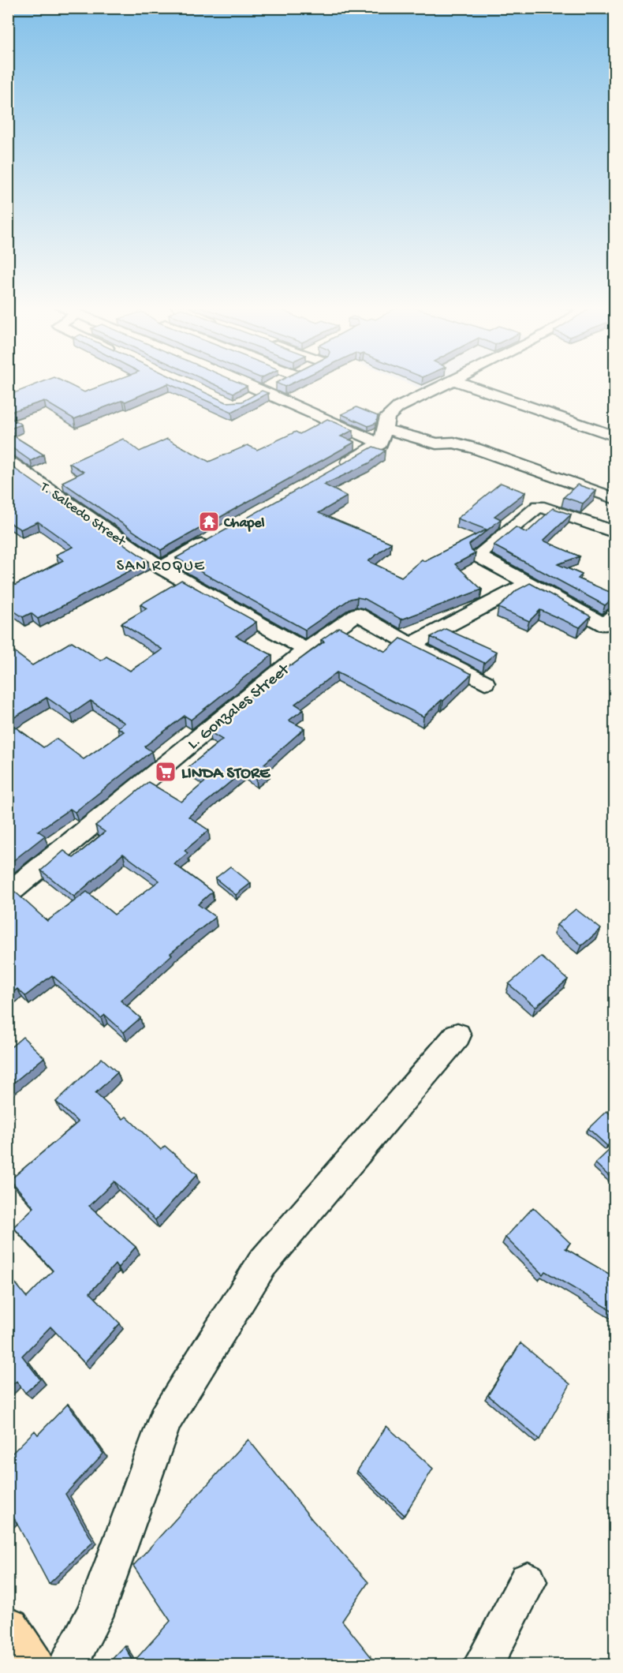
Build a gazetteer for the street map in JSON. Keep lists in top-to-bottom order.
{
  "streets": {
    "street": ["T. Salcedo Street", "L. Gonzales Street"]
  },
  "crossings": [
    ["T. Salcedo Street", "L. Gonzales Street"]
  ],
  "districts": ["SAN ROQUE"],
  "places": {
    "temple": ["Chapel"],
    "supermarket": ["LINDA STORE"]
  }
}
